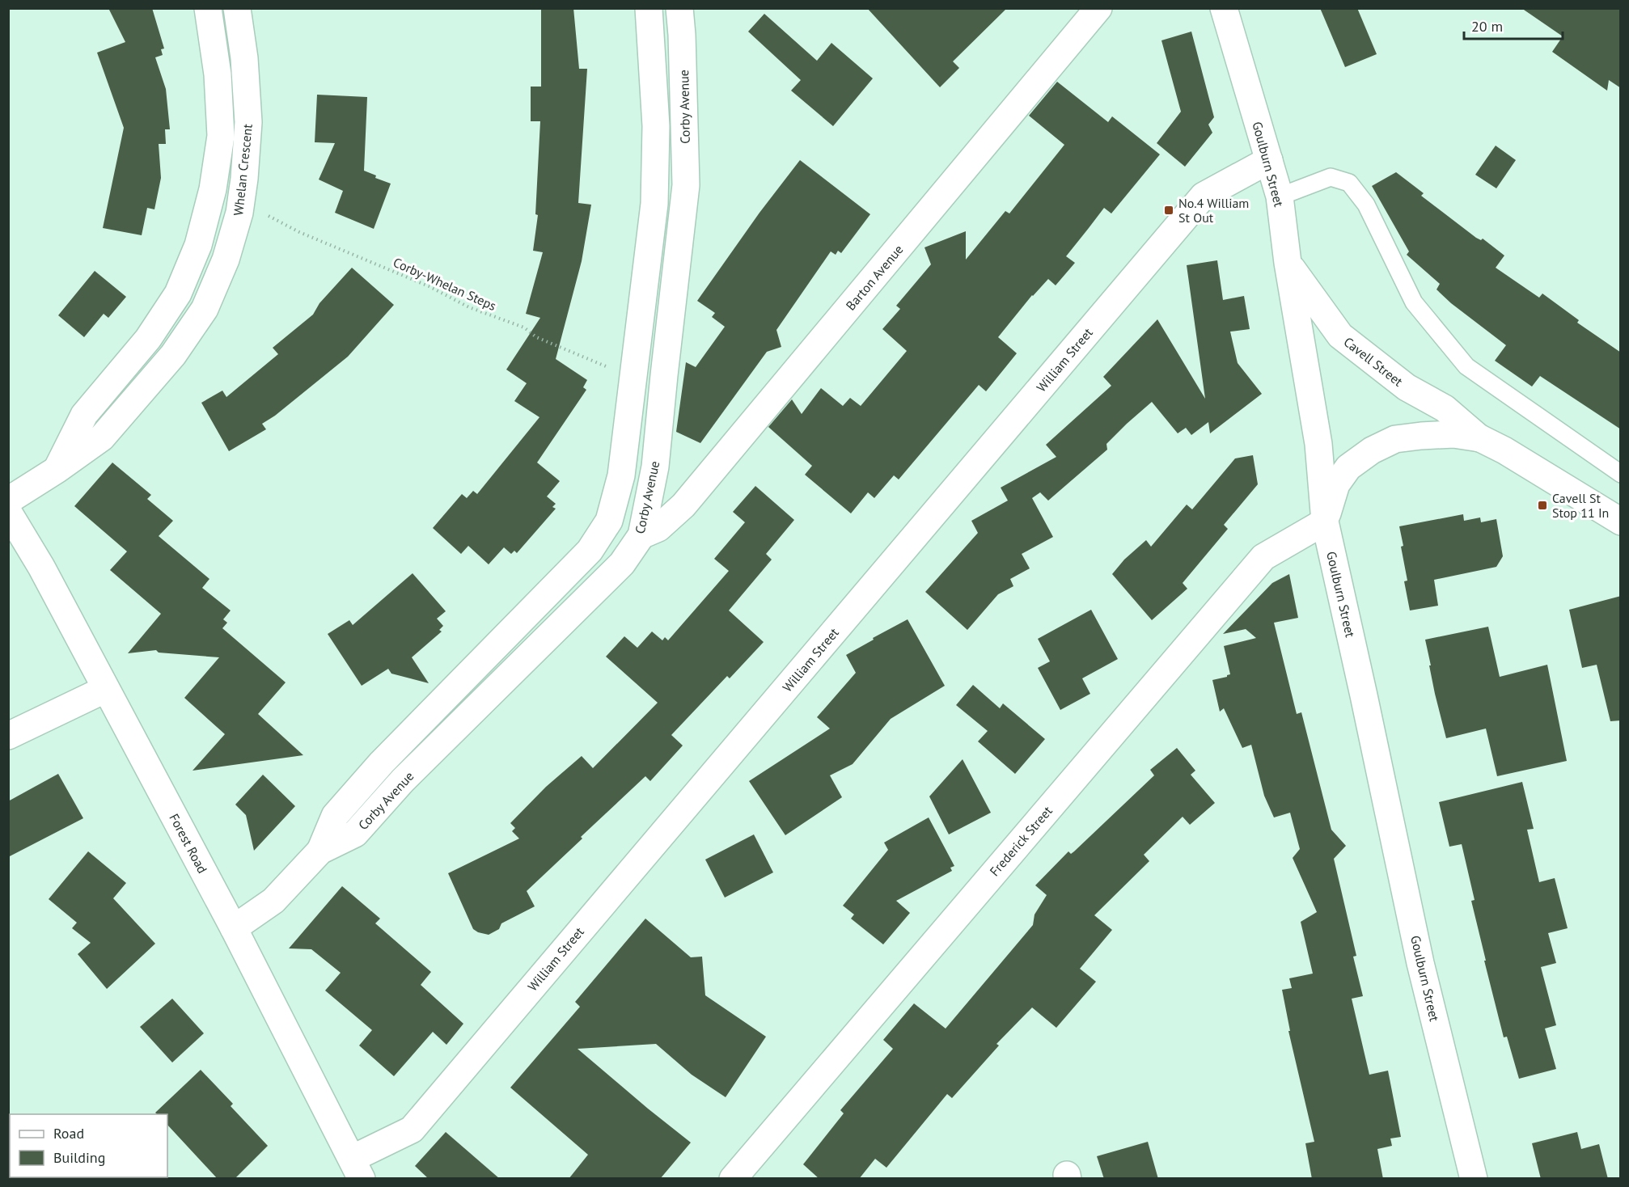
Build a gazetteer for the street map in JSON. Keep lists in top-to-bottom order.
{
  "streets": {
    "street": [
      "Corby Avenue",
      "Goulburn Street",
      "Whelan Crescent",
      "Barton Avenue",
      "William Street",
      "Cavell Street",
      "Frederick Street",
      "Forest Road"
    ],
    "path": ["Corby-Whelan Steps"]
  },
  "crossings": [
    ["Corby Avenue", "Barton Avenue"],
    ["Corby Avenue", "Forest Road"],
    ["Goulburn Street", "William Street"],
    ["Goulburn Street", "Cavell Street"],
    ["Goulburn Street", "Frederick Street"],
    ["William Street", "Forest Road"],
    ["Cavell Street", "Frederick Street"]
  ],
  "places": {
    "transit": ["No.4 William St Out", "Cavell St Stop 11 In"]
  },
  "legend": ["Road", "Building"],
  "scale_bar": "20 m"
}
